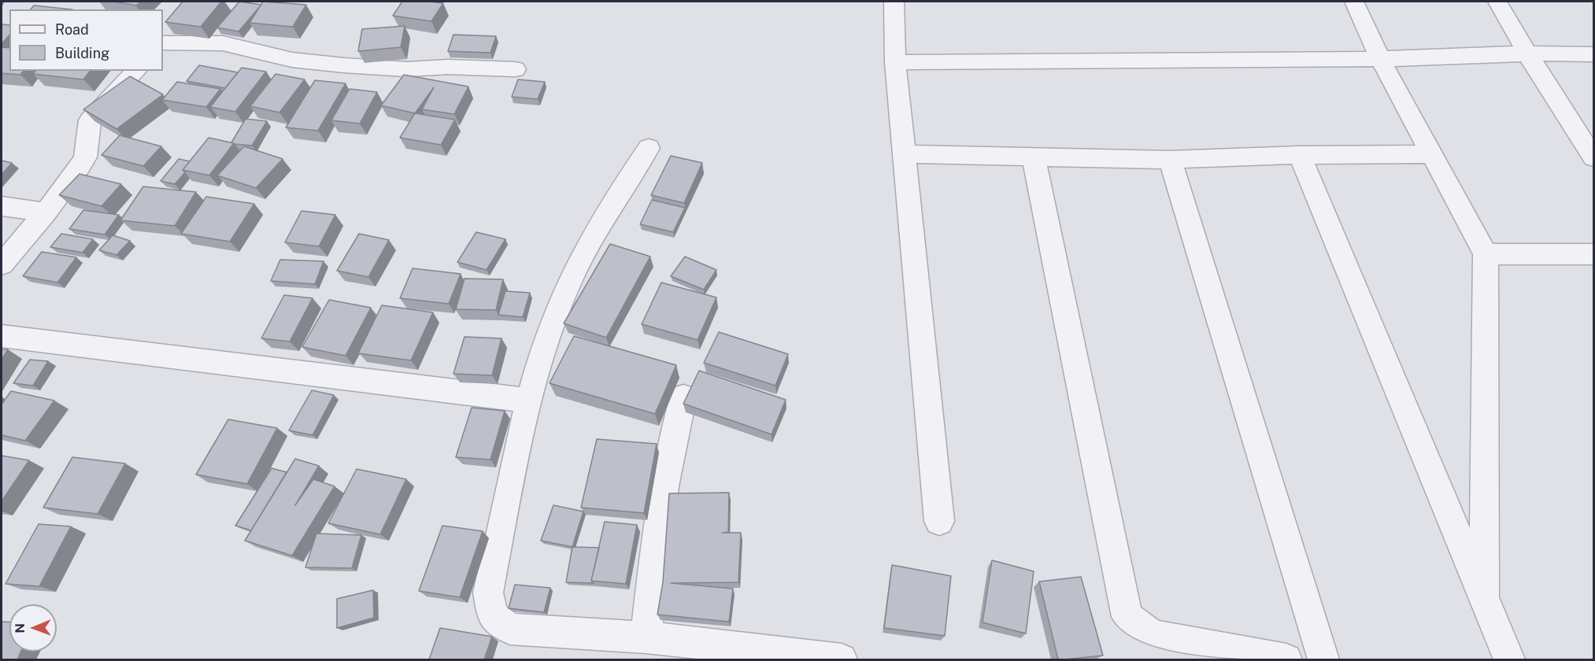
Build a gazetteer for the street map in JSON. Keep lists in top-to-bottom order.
{
  "legend": ["Road", "Building"],
  "north": "left"
}
